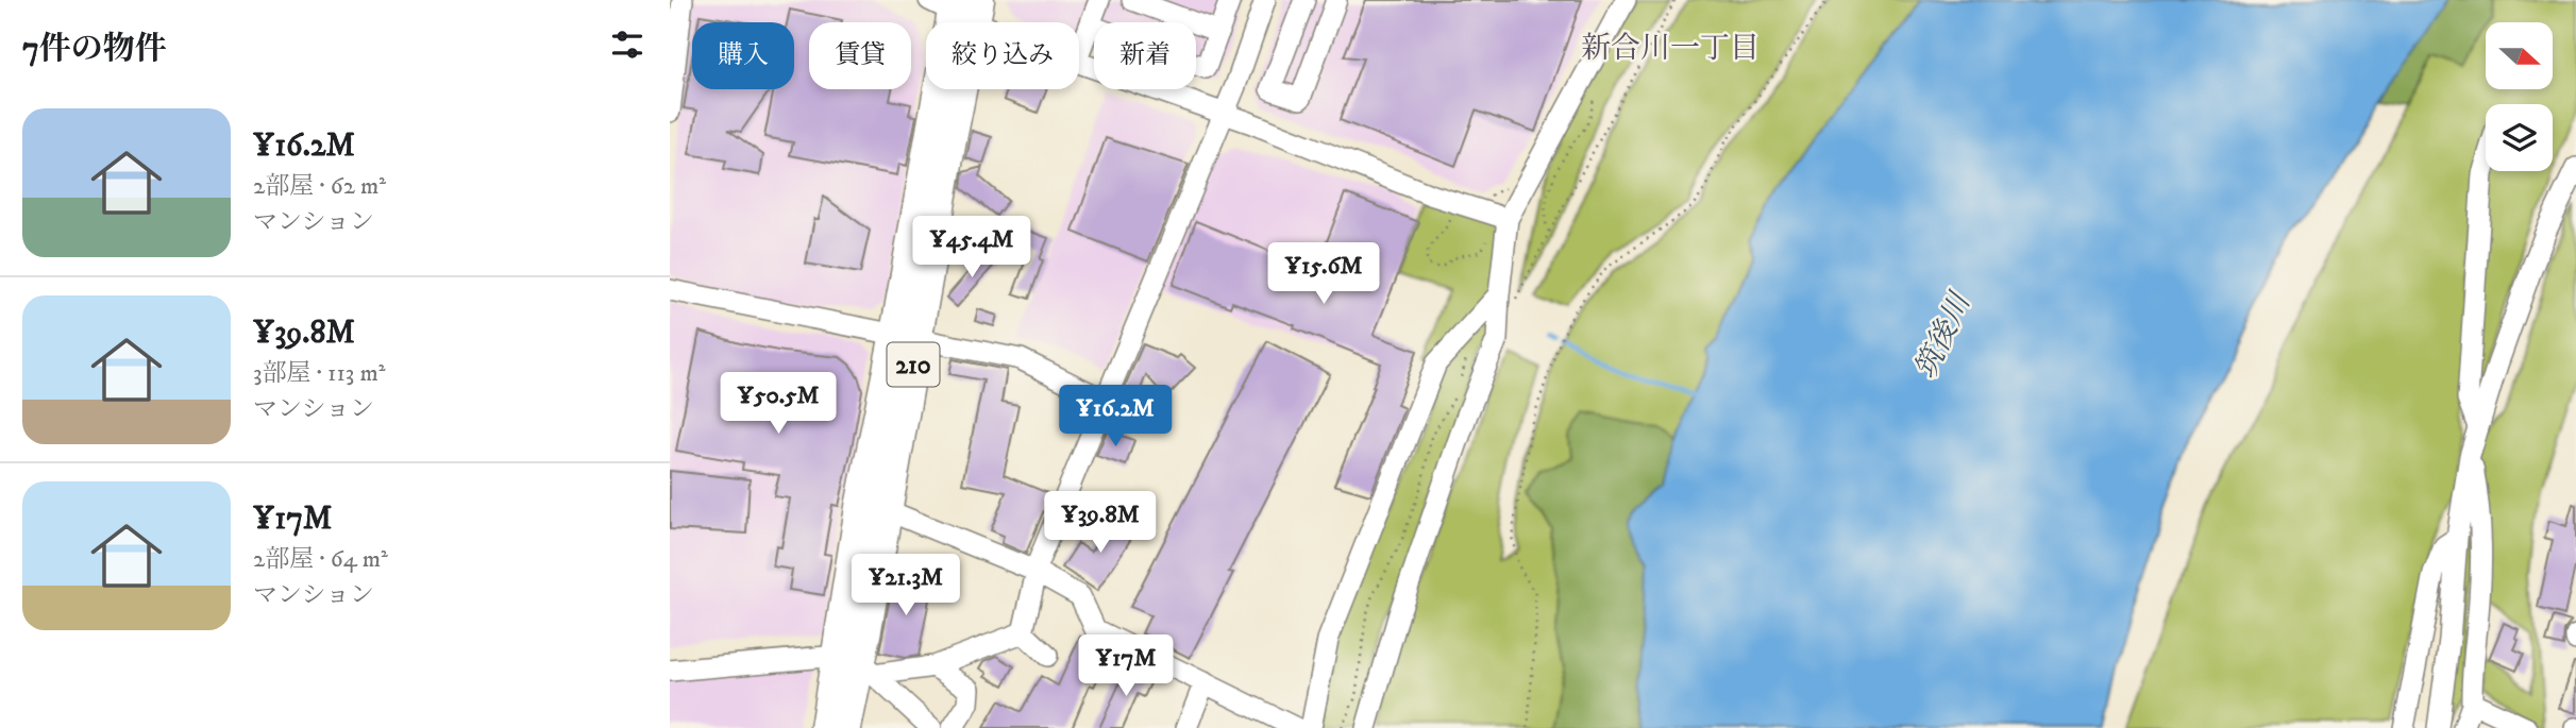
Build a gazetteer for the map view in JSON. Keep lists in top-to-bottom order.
{
  "streets": {
    "highway": ["210"]
  },
  "districts": ["新合川一丁目"],
  "water": ["筑後川"],
  "north": "right",
  "page": {
    "heading": "7件の物件",
    "chip": [
      "購入",
      "賃貸",
      "絞り込み",
      "新着"
    ],
    "list": [
      {
        "name": "¥16.2M",
        "note": "2部屋 · 62 m² · マンション"
      },
      {
        "name": "¥39.8M",
        "note": "3部屋 · 113 m² · マンション"
      },
      {
        "name": "¥17M",
        "note": "2部屋 · 64 m² · マンション"
      }
    ],
    "price": [
      "¥45.4M",
      "¥15.6M",
      "¥50.5M",
      "¥16.2M",
      "¥39.8M",
      "¥21.3M",
      "¥17M"
    ]
  }
}
